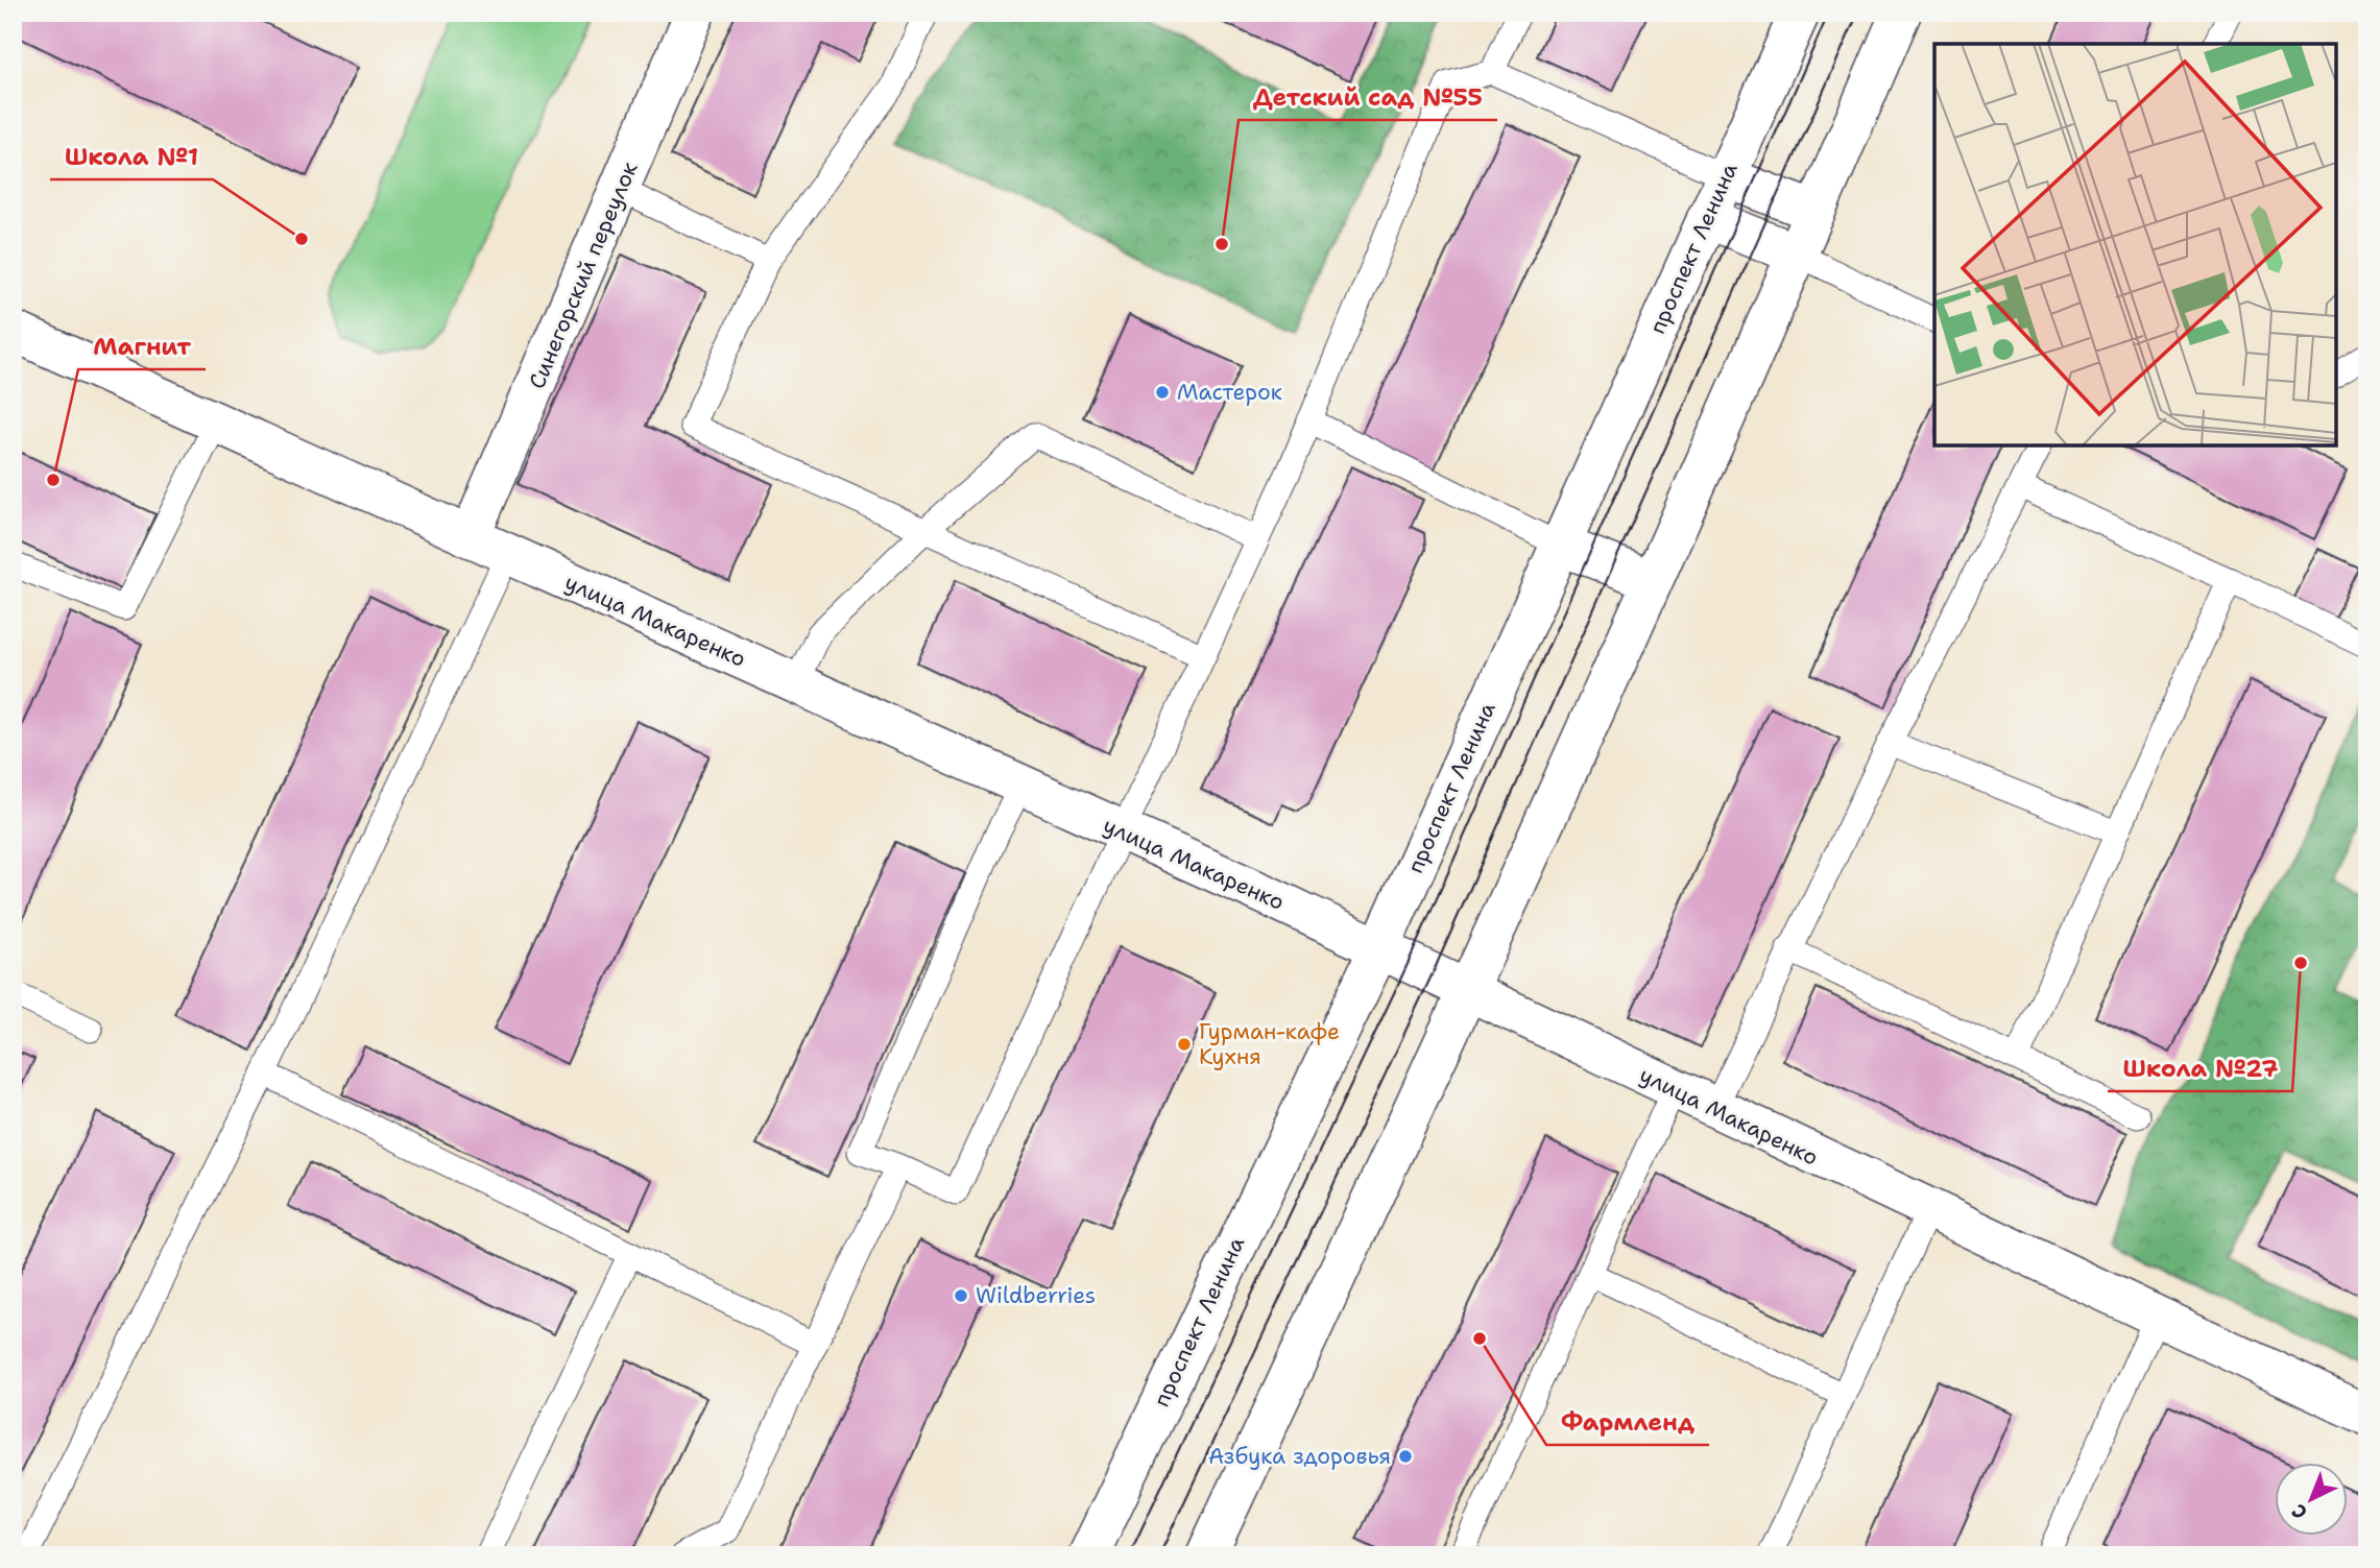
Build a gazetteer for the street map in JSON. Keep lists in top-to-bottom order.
{
  "streets": {
    "street": ["проспект Ленина", "Синегорский переулок", "улица Макаренко"]
  },
  "crossings": [
    ["проспект Ленина", "улица Макаренко"],
    ["Синегорский переулок", "улица Макаренко"]
  ],
  "places": [
    "Школа №1",
    "Детский сад №55",
    "Мастерок",
    "Магнит",
    "Школа №27",
    "Гурман-кафе Кухня",
    "Wildberries",
    "Фармленд",
    "Азбука здоровья"
  ],
  "north": "bottom left"
}
